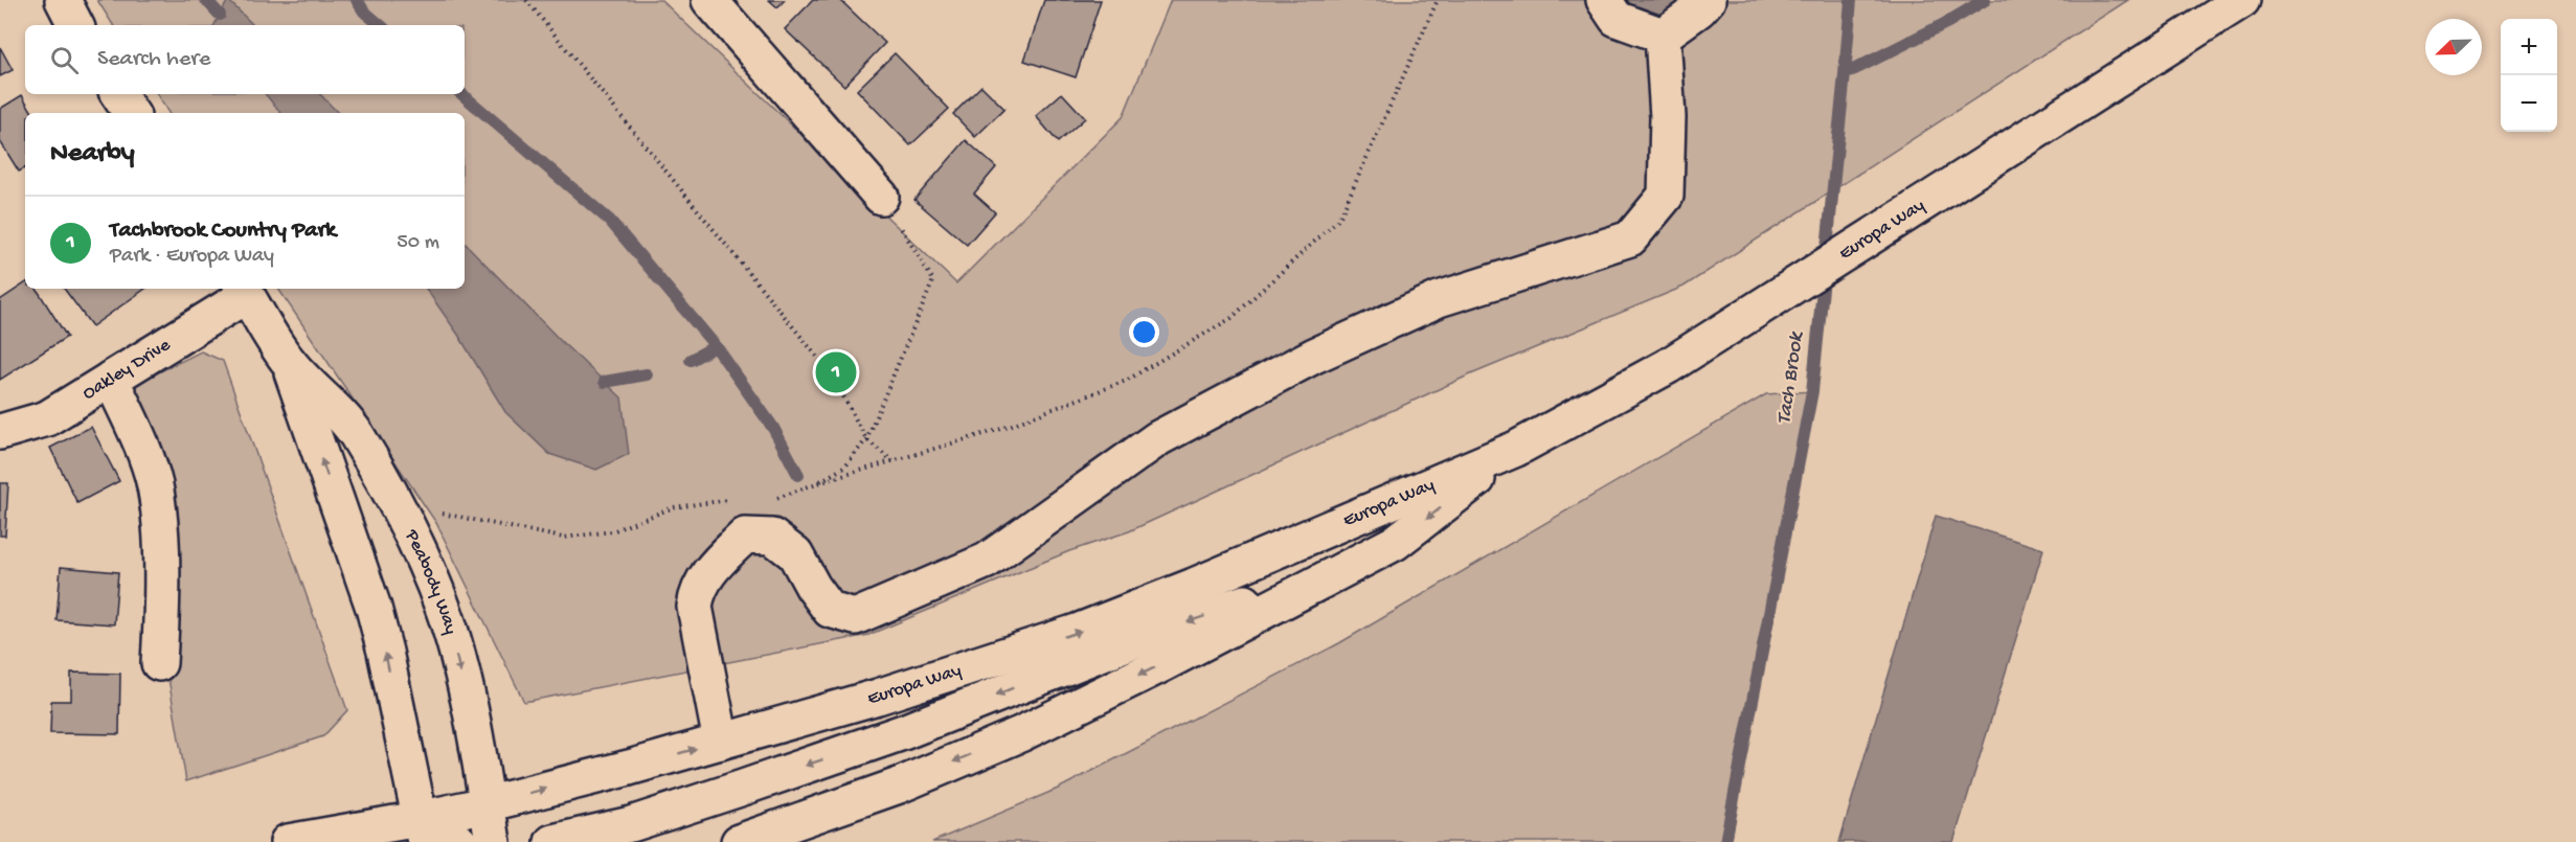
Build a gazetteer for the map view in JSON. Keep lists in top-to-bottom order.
{
  "streets": {
    "main road": ["Europa Way", "Oakley Drive", "Peabody Way"]
  },
  "crossings": [
    ["Europa Way", "Peabody Way"],
    ["Oakley Drive", "Peabody Way"]
  ],
  "water": ["Tach Brook"],
  "north": "bottom left",
  "page": {
    "map_buttons": ["+", "−"],
    "search": "Search here",
    "heading": "Nearby",
    "list": [
      {
        "mark": "1",
        "name": "Tachbrook Country Park",
        "note": "Park · Europa Way",
        "value": "50 m"
      }
    ],
    "pins": "1"
  }
}
